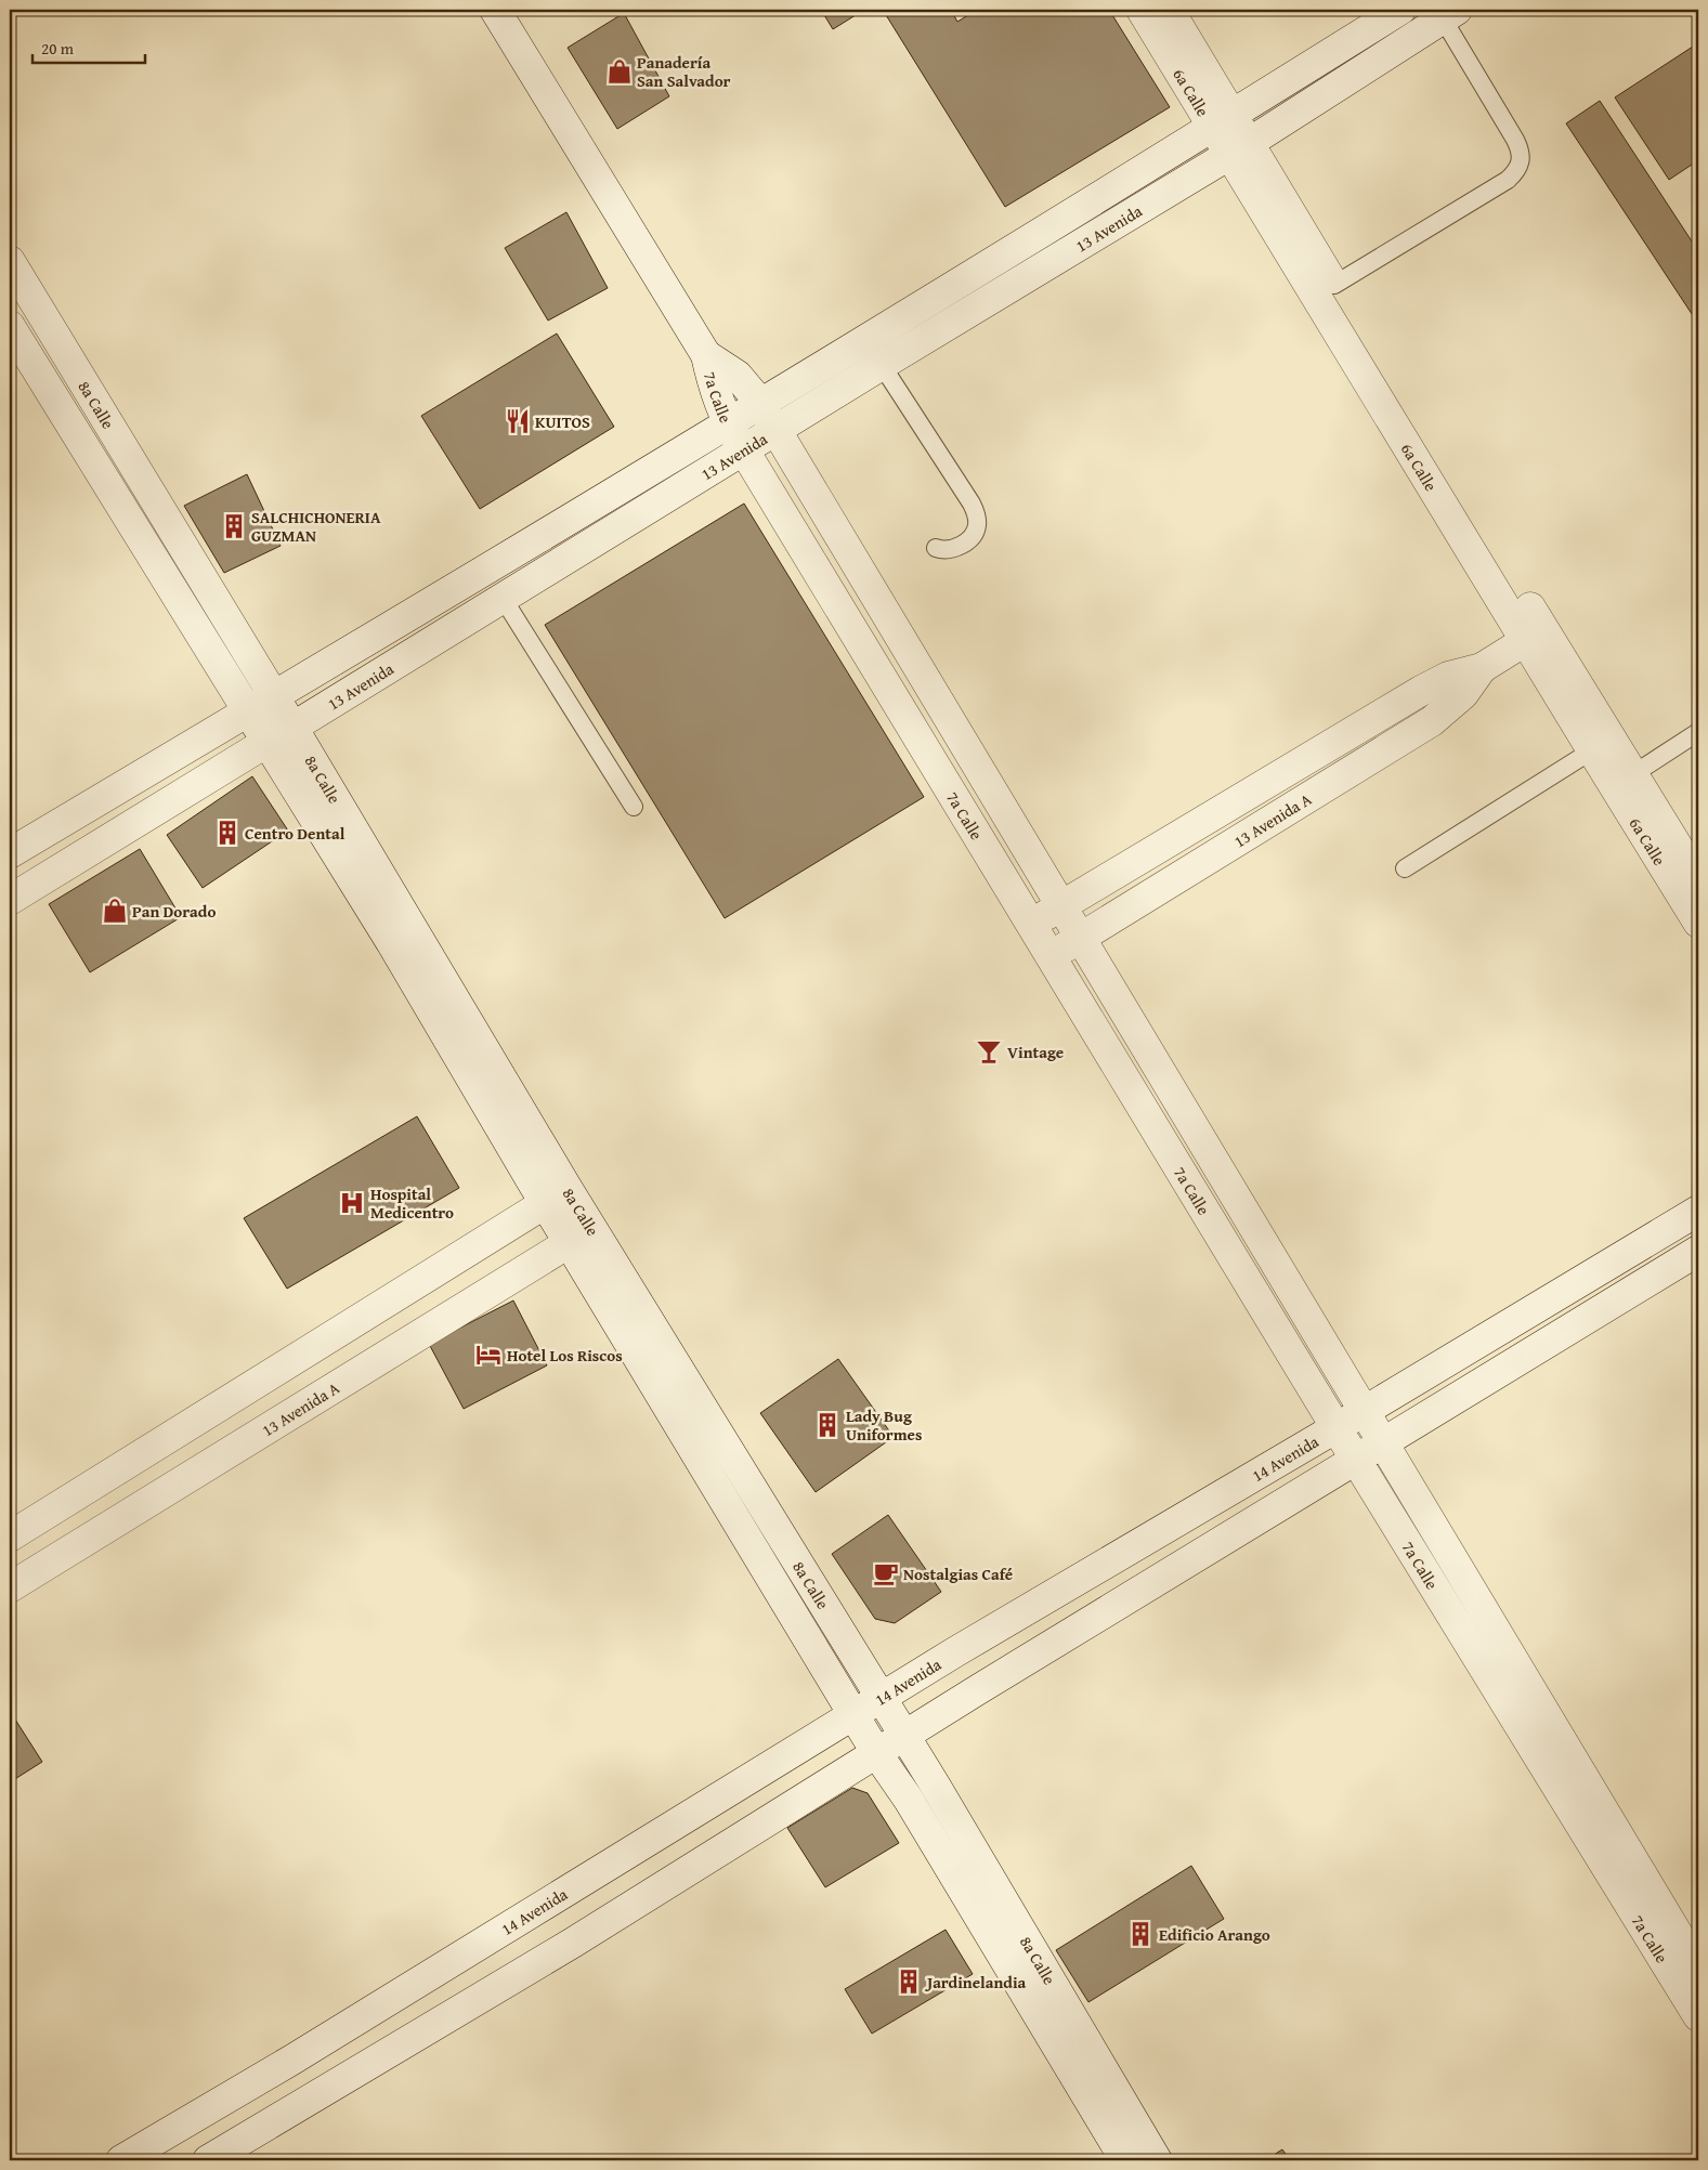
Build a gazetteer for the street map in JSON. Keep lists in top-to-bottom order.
{
  "streets": {
    "street": [
      "6a Calle",
      "13 Avenida",
      "7a Calle",
      "8a Calle",
      "13 Avenida A",
      "14 Avenida"
    ]
  },
  "crossings": [
    ["6a Calle", "13 Avenida"],
    ["6a Calle", "13 Avenida A"],
    ["13 Avenida", "7a Calle"],
    ["13 Avenida", "8a Calle"],
    ["7a Calle", "13 Avenida A"],
    ["7a Calle", "14 Avenida"],
    ["8a Calle", "13 Avenida A"],
    ["8a Calle", "14 Avenida"]
  ],
  "places": {
    "shop": ["Panadería San Salvador", "Pan Dorado"],
    "restaurant": ["KUITOS"],
    "building": [
      "SALCHICHONERIA GUZMAN",
      "Centro Dental",
      "Lady Bug Uniformes",
      "Edificio Arango",
      "Jardinelandia"
    ],
    "bar": ["Vintage"],
    "hospital": ["Hospital Medicentro"],
    "hotel": ["Hotel Los Riscos"],
    "cafe": ["Nostalgias Café"]
  },
  "scale_bar": "20 m"
}
